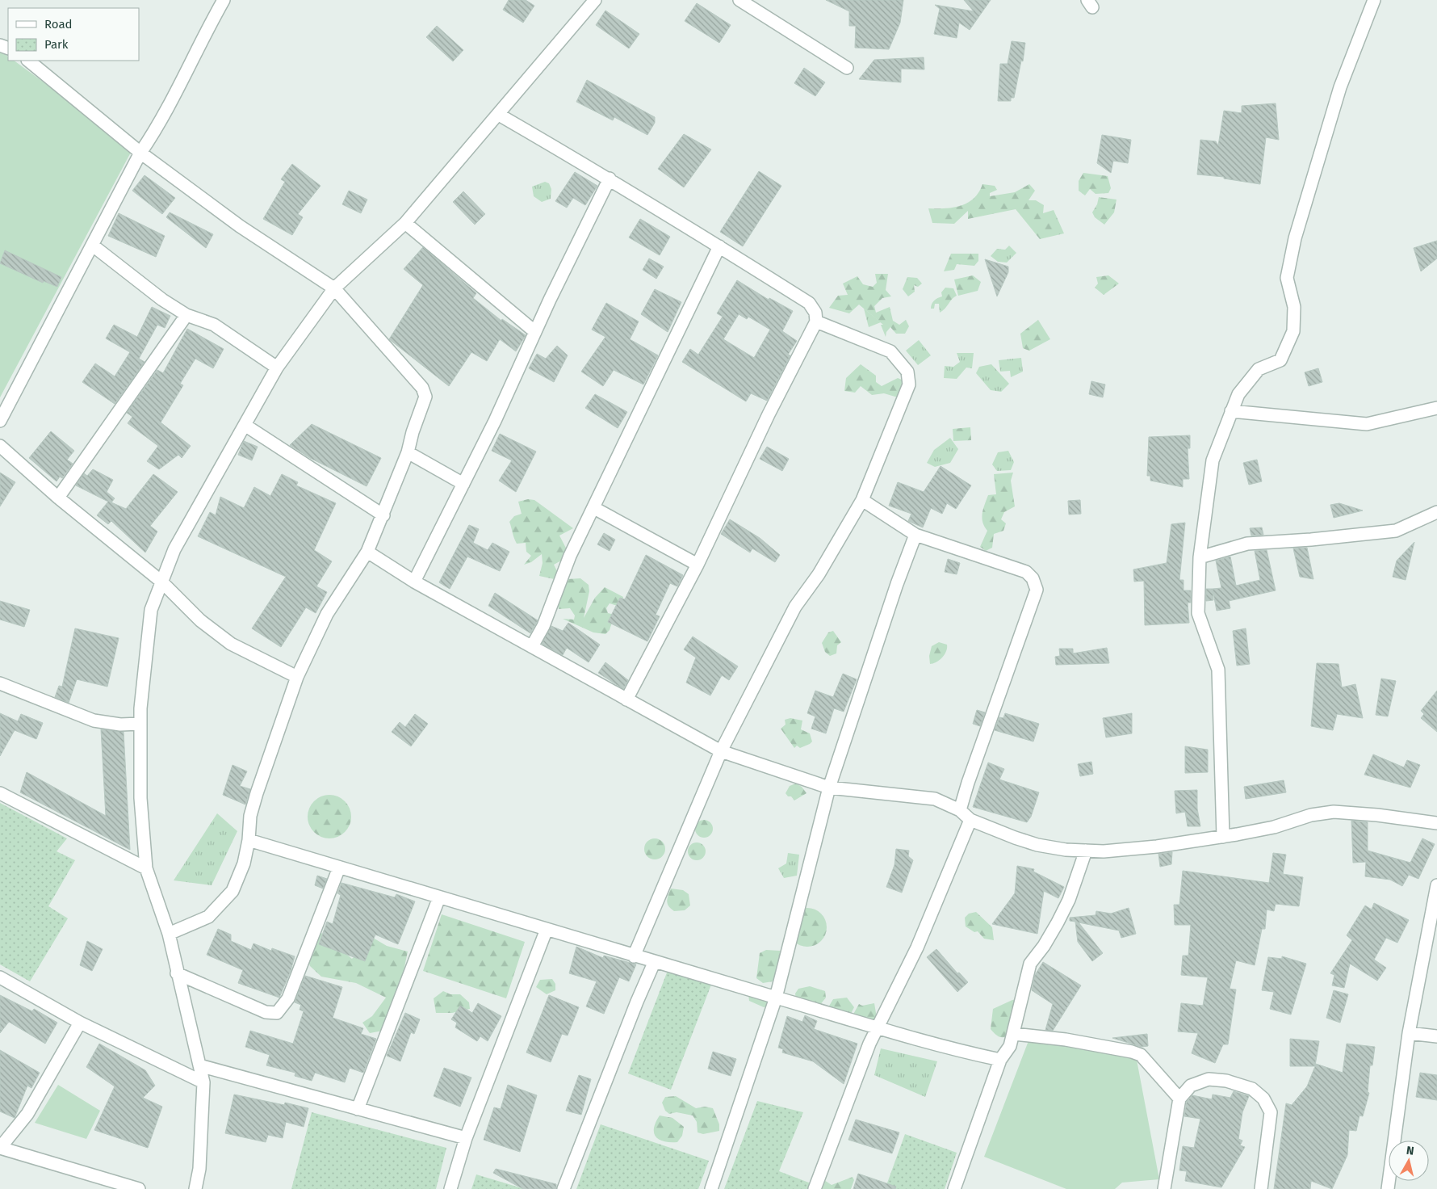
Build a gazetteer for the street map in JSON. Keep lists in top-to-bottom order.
{
  "legend": ["Road", "Park"],
  "north": "top"
}
